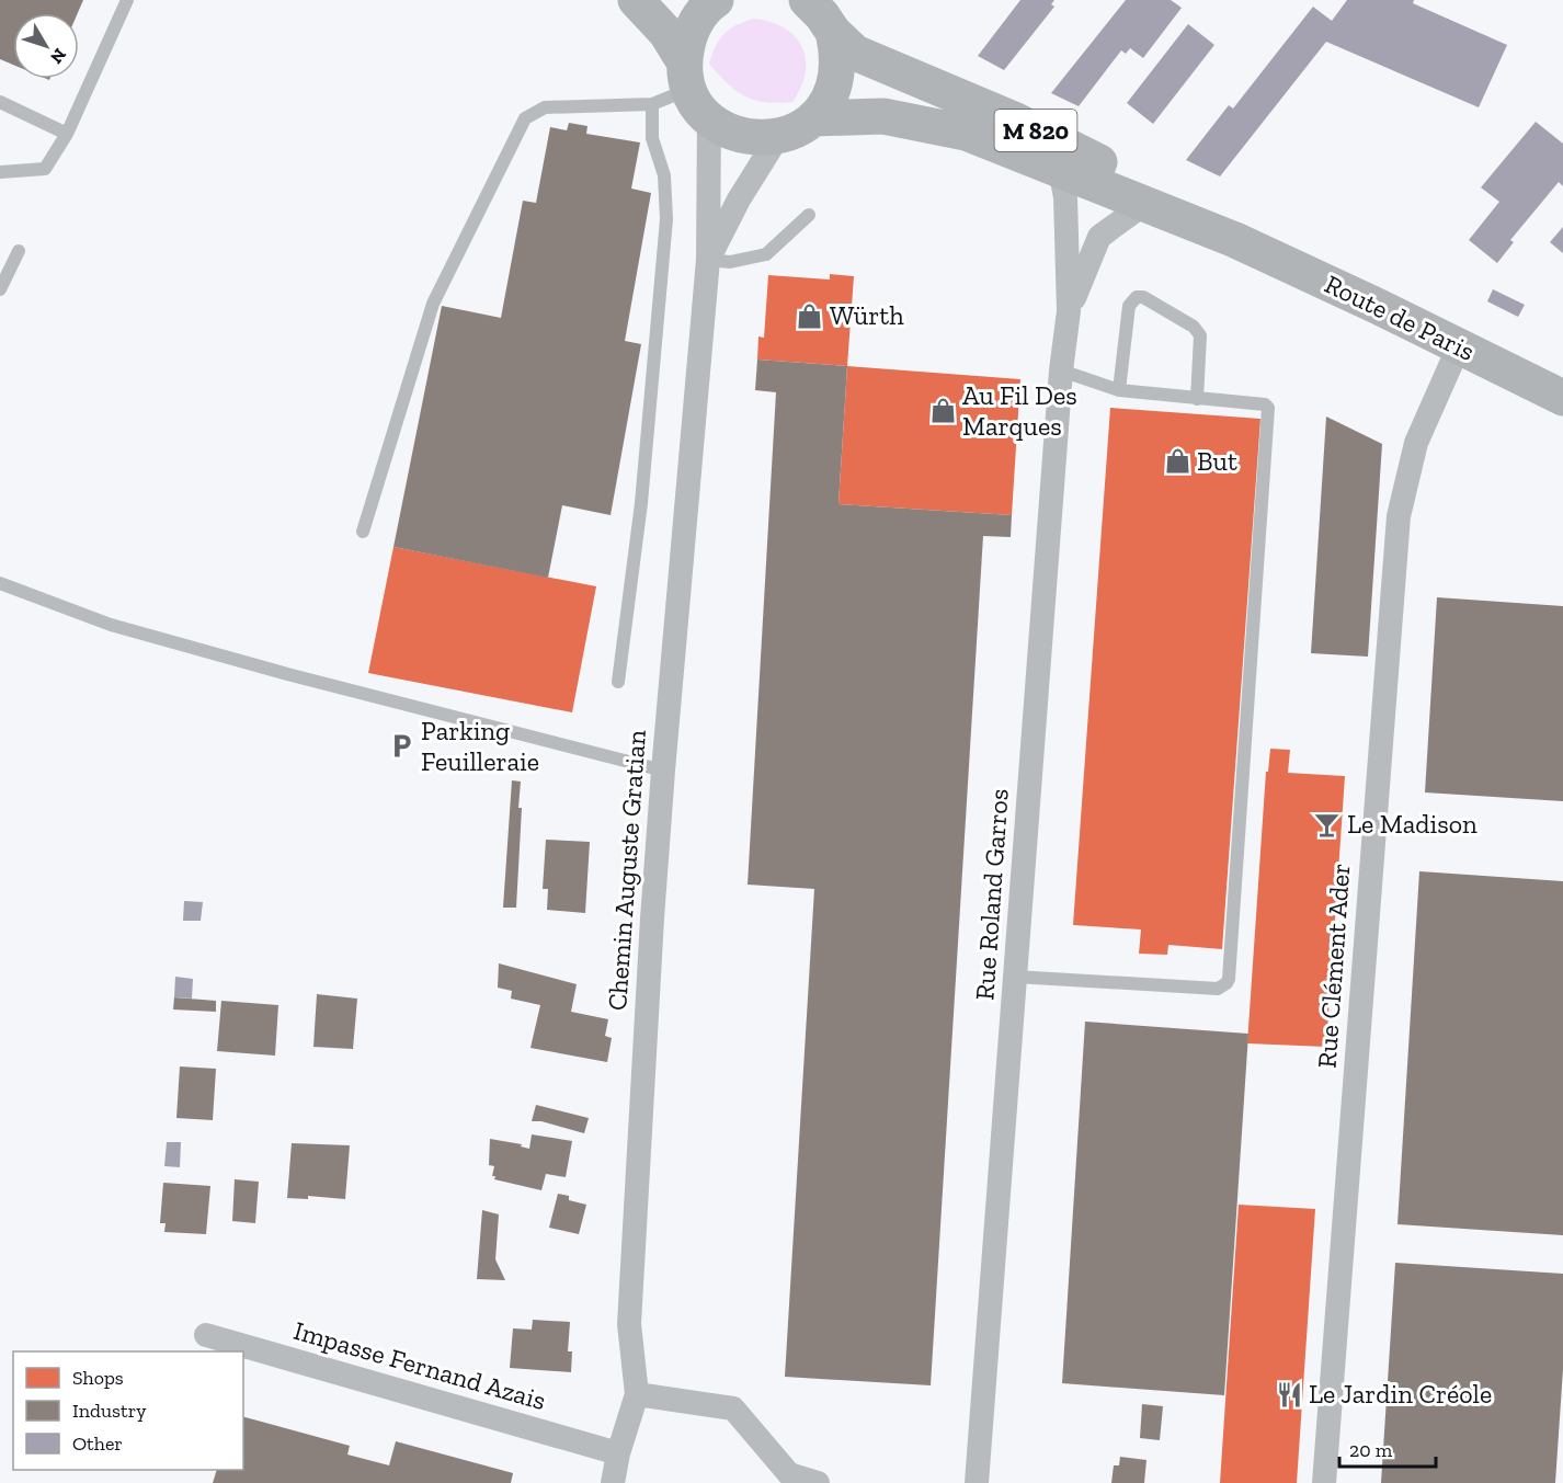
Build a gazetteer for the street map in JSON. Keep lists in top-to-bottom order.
{
  "streets": {
    "main road": ["M 820", "Route de Paris"],
    "street": [
      "Chemin Auguste Gratian",
      "Rue Roland Garros",
      "Rue Clément Ader",
      "Impasse Fernand Azais"
    ]
  },
  "crossings": [
    ["Route de Paris", "Chemin Auguste Gratian"],
    ["Route de Paris", "Rue Roland Garros"],
    ["Route de Paris", "Rue Clément Ader"],
    ["Chemin Auguste Gratian", "Impasse Fernand Azais"]
  ],
  "places": {
    "shop": ["Würth", "Au Fil Des Marques", "But"],
    "parking": ["Parking Feuilleraie"],
    "bar": ["Le Madison"],
    "restaurant": ["Le Jardin Créole"]
  },
  "legend": ["Shops", "Industry", "Other"],
  "scale_bar": "20 m",
  "north": "bottom right"
}
